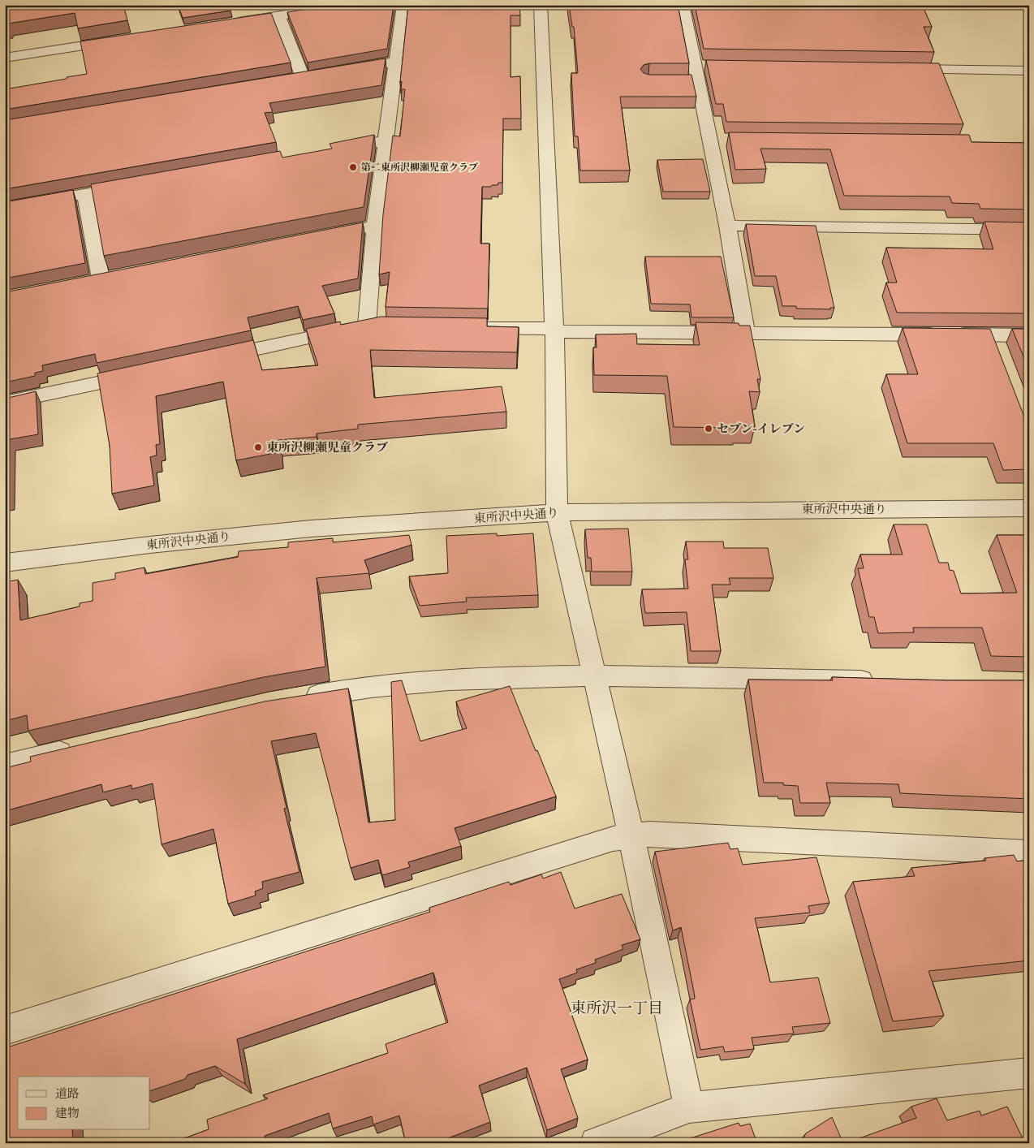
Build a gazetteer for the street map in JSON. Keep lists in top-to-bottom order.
{
  "streets": {
    "street": ["東所沢中央通り"]
  },
  "districts": ["東所沢一丁目"],
  "places": ["第二東所沢柳瀬児童クラブ", "セブン-イレブン", "東所沢柳瀬児童クラブ"],
  "legend": ["道路", "建物"]
}
